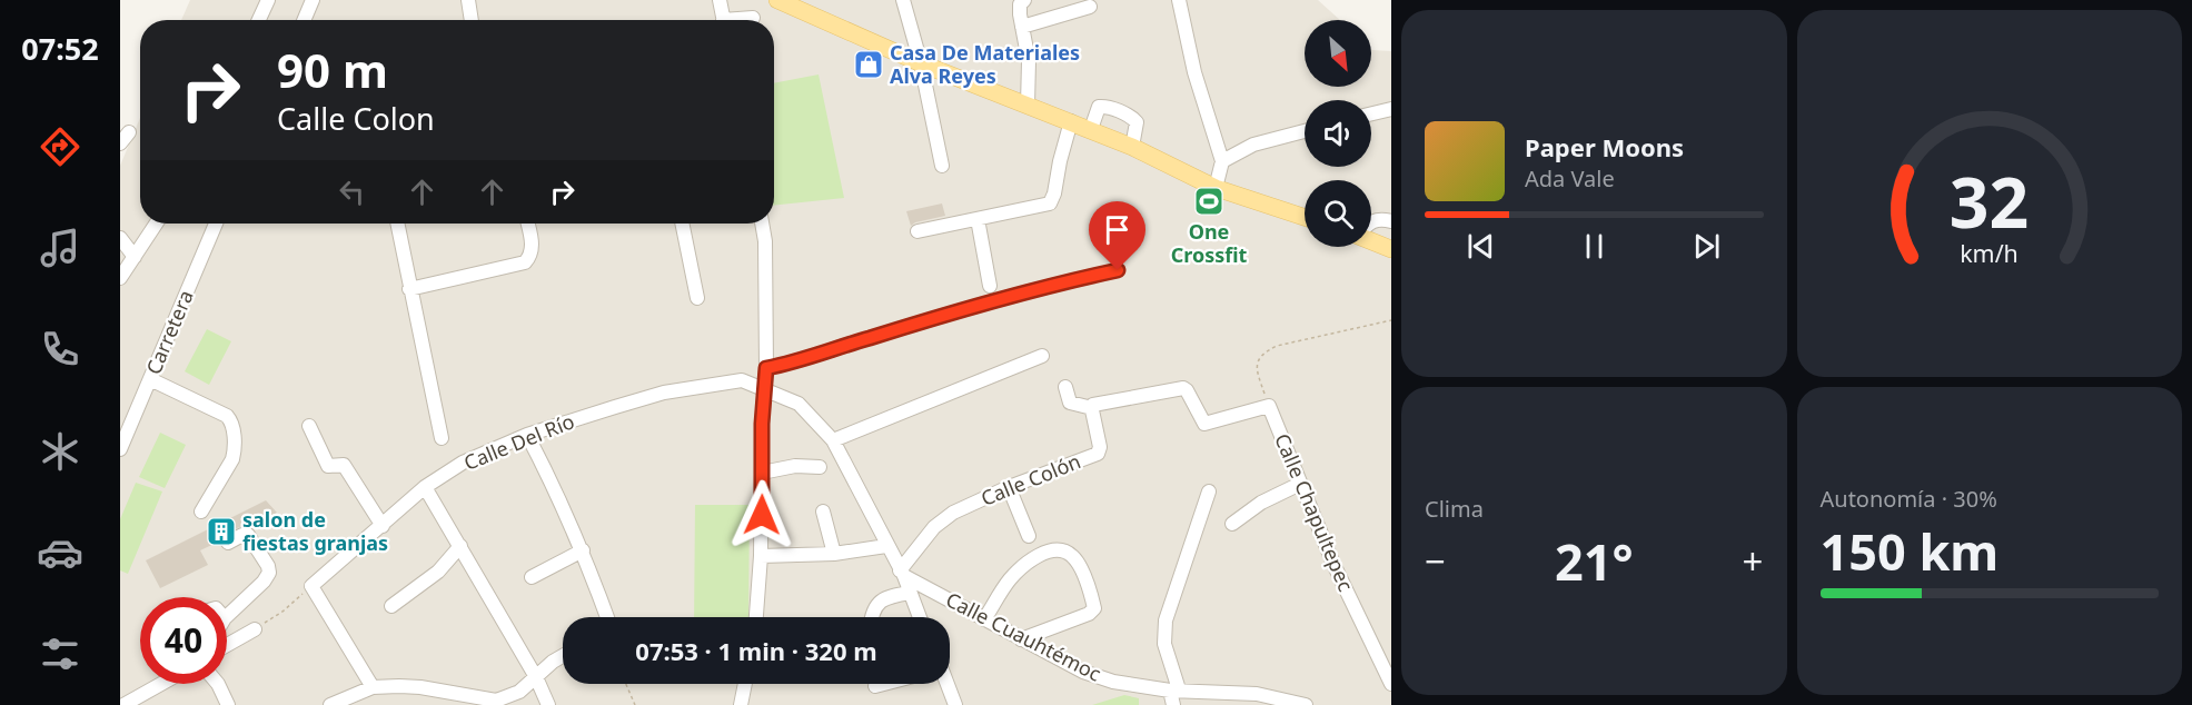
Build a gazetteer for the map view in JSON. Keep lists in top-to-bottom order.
{
  "streets": {
    "street": [
      "Carretera",
      "Calle Del Río",
      "Calle Colón",
      "Calle Chapultepec",
      "Calle Cuauhtémoc"
    ]
  },
  "crossings": [
    ["Calle Del Río", "Calle Colón"],
    ["Calle Del Río", "Calle Cuauhtémoc"],
    ["Calle Colón", "Calle Cuauhtémoc"]
  ],
  "places": {
    "shop": ["Casa De Materiales Alva Reyes"],
    "sports": ["One Crossfit"],
    "building": ["salon de fiestas granjas"]
  },
  "north": "bottom right",
  "page": {
    "tabs": "07:52",
    "turn": ["90 m", "Calle Colon"],
    "song": ["Paper Moons", "Ada Vale"],
    "tile": [
      "Clima",
      ["Autonomía · 30%", "150 km"]
    ],
    "heat": ["−", "21°", "+"],
    "limit": "40",
    "trip": "07:53 · 1 min · 320 m",
    "gauge": ["32", "km/h"]
  }
}
